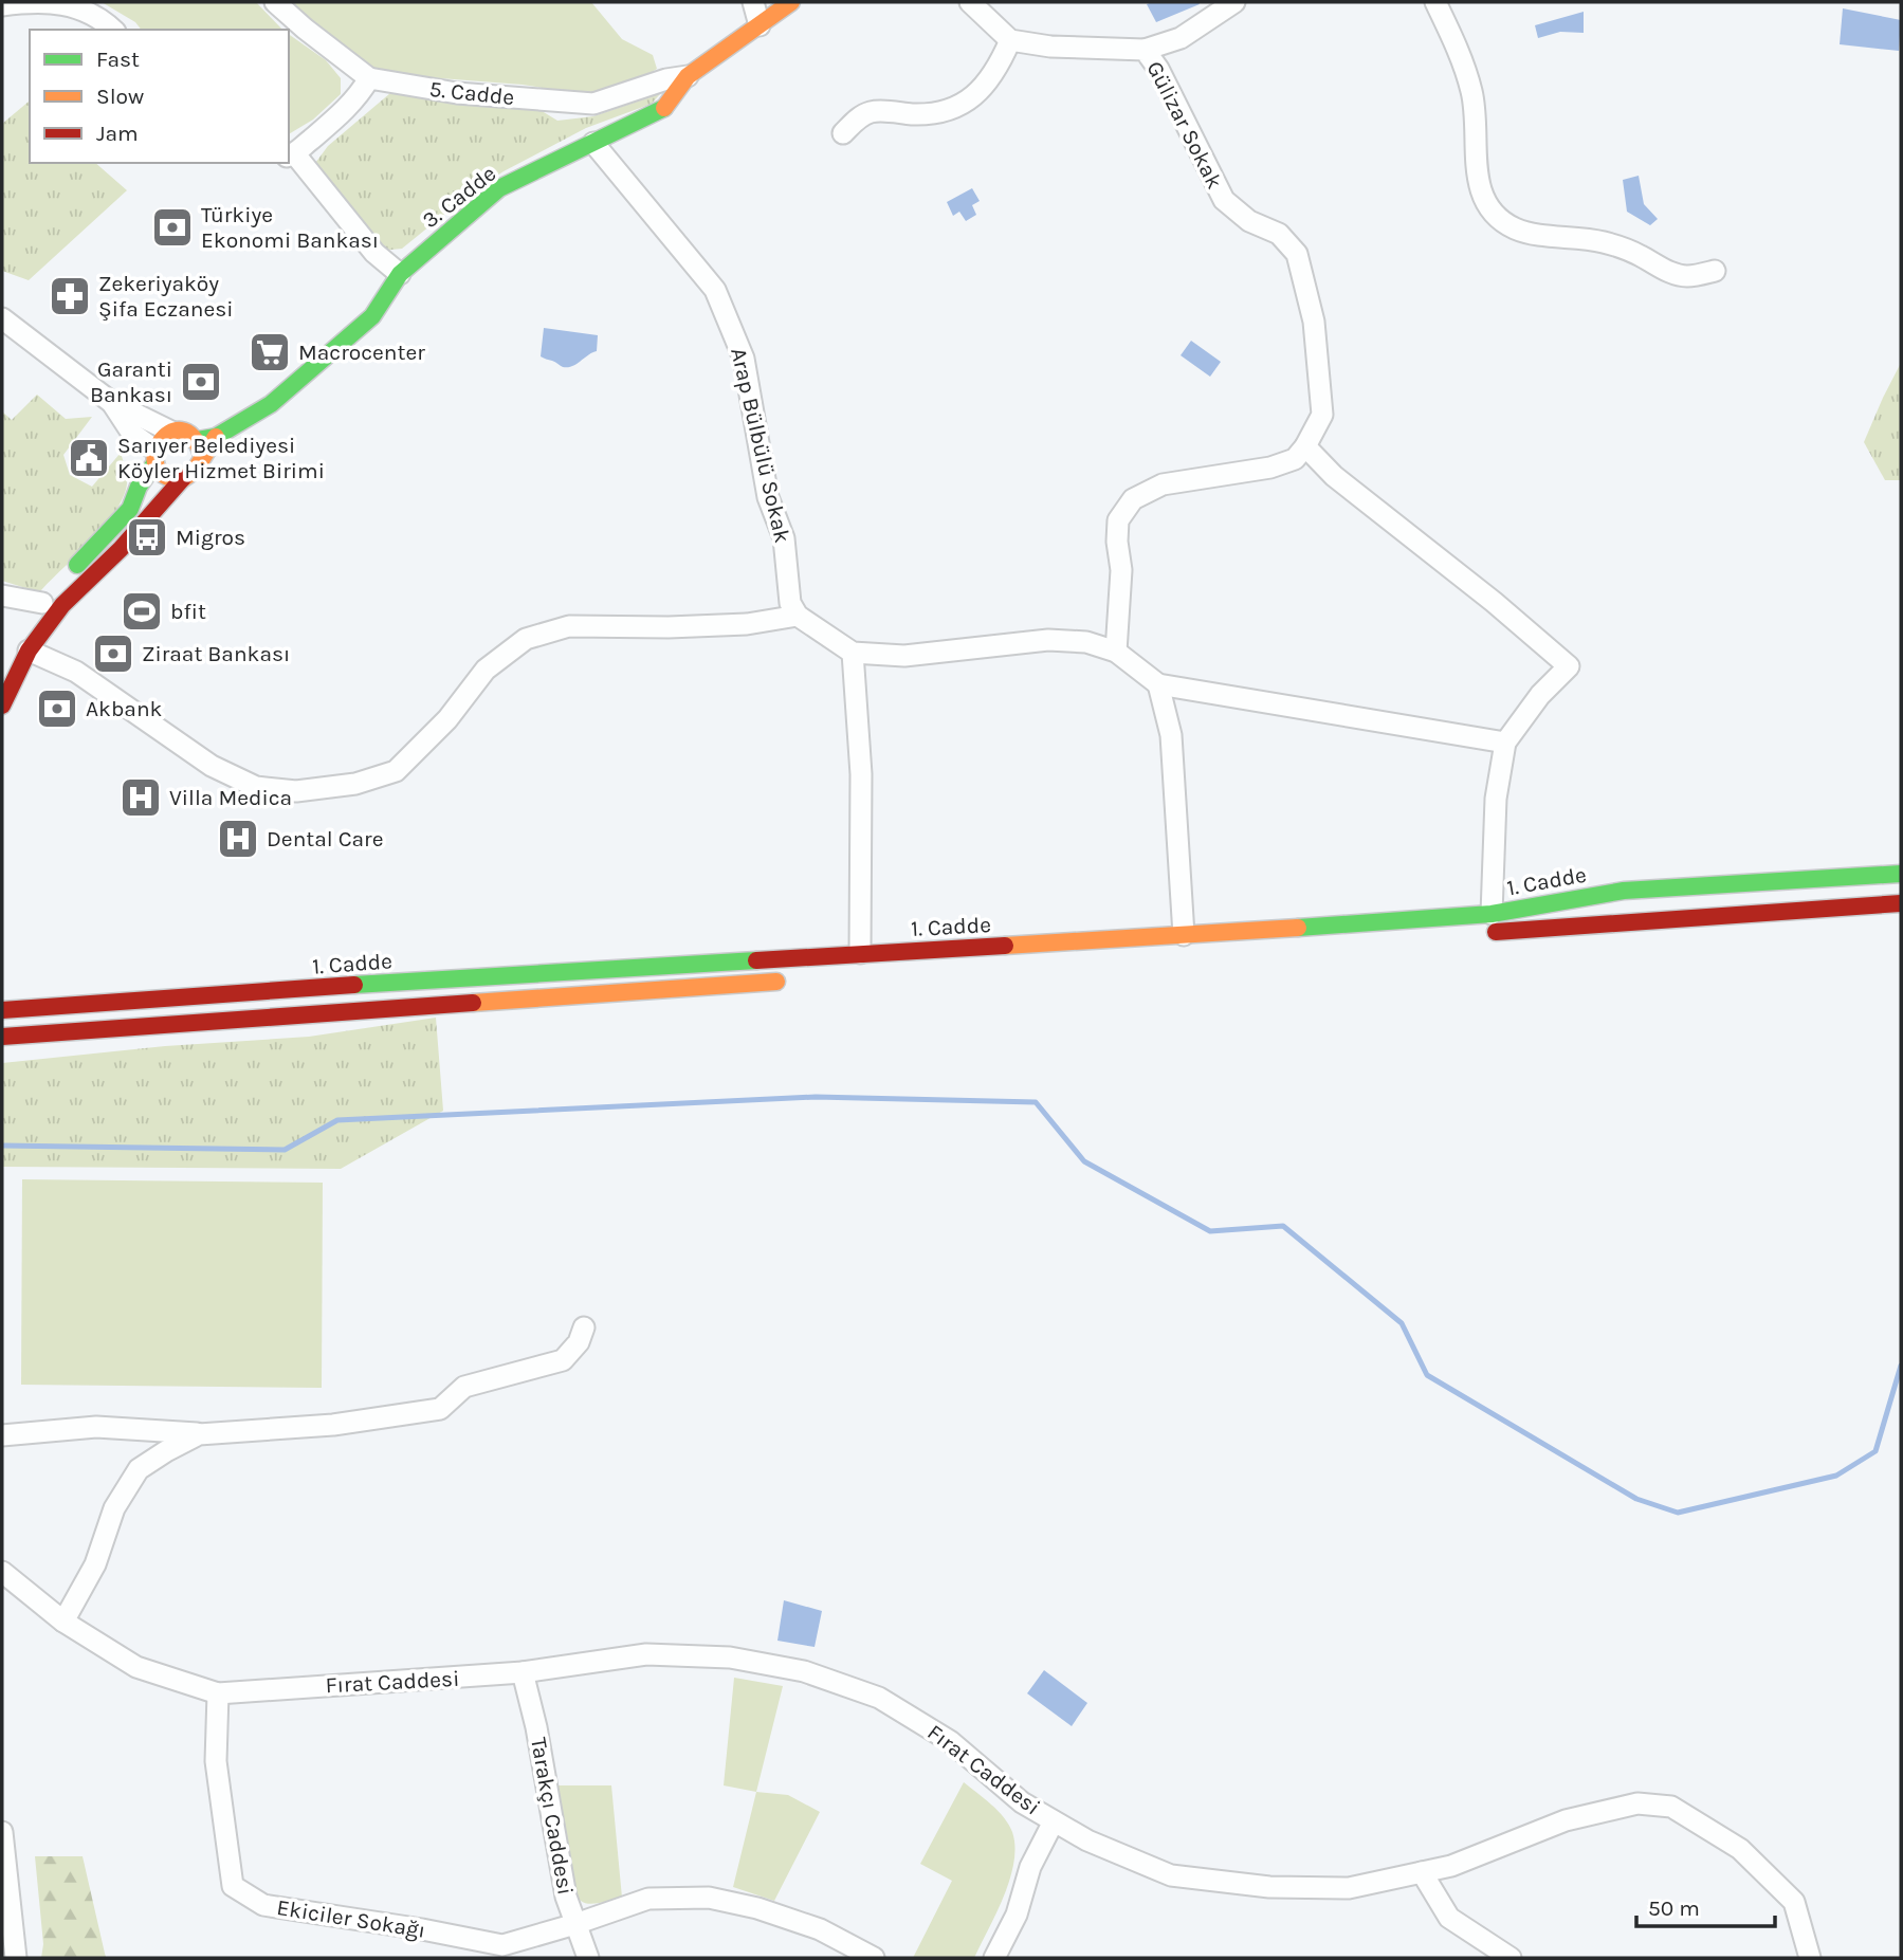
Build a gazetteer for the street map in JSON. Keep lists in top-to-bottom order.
{
  "streets": {
    "main road": ["3. Cadde", "1. Cadde"],
    "street": [
      "5. Cadde",
      "Gülizar Sokak",
      "Arap Bülbülü Sokak",
      "Fırat Caddesi",
      "Tarakçı Caddesi",
      "Ekiciler Sokağı"
    ]
  },
  "crossings": [
    ["5. Cadde", "3. Cadde"],
    ["3. Cadde", "Arap Bülbülü Sokak"],
    ["Fırat Caddesi", "Tarakçı Caddesi"],
    ["Fırat Caddesi", "Ekiciler Sokağı"],
    ["Tarakçı Caddesi", "Ekiciler Sokağı"]
  ],
  "places": {
    "bank": [
      "Türkiye Ekonomi Bankası",
      "Garanti Bankası",
      "Ziraat Bankası",
      "Akbank"
    ],
    "pharmacy": ["Zekeriyaköy Şifa Eczanesi"],
    "supermarket": ["Macrocenter"],
    "public building": ["Sarıyer Belediyesi Köyler Hizmet Birimi"],
    "bus stop": ["Migros"],
    "sports": ["bfit"],
    "hospital": ["Villa Medica", "Dental Care"]
  },
  "legend": ["Fast", "Slow", "Jam"],
  "scale_bar": "50 m"
}
